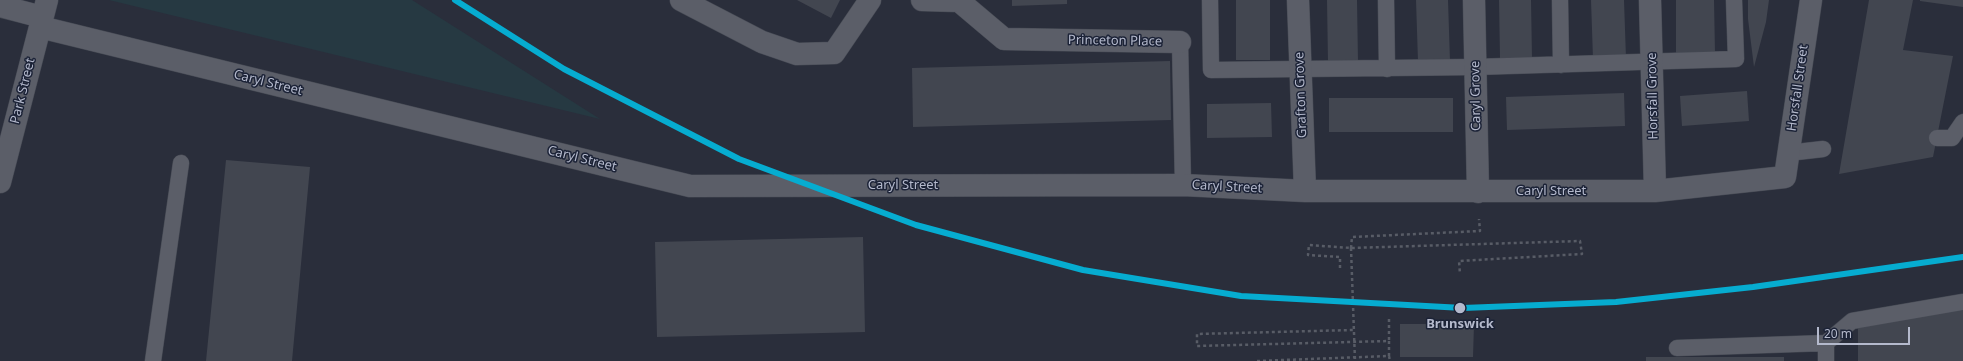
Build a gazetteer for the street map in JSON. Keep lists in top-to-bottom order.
{
  "streets": {
    "street": [
      "Princeton Place",
      "Caryl Street",
      "Horsfall Street",
      "Park Street",
      "Grafton Grove",
      "Caryl Grove",
      "Horsfall Grove"
    ]
  },
  "crossings": [
    ["Princeton Place", "Caryl Street"],
    ["Caryl Street", "Horsfall Street"],
    ["Caryl Street", "Park Street"],
    ["Caryl Street", "Grafton Grove"],
    ["Caryl Street", "Caryl Grove"],
    ["Caryl Street", "Horsfall Grove"]
  ],
  "places": ["Brunswick"],
  "scale_bar": "20 m"
}
